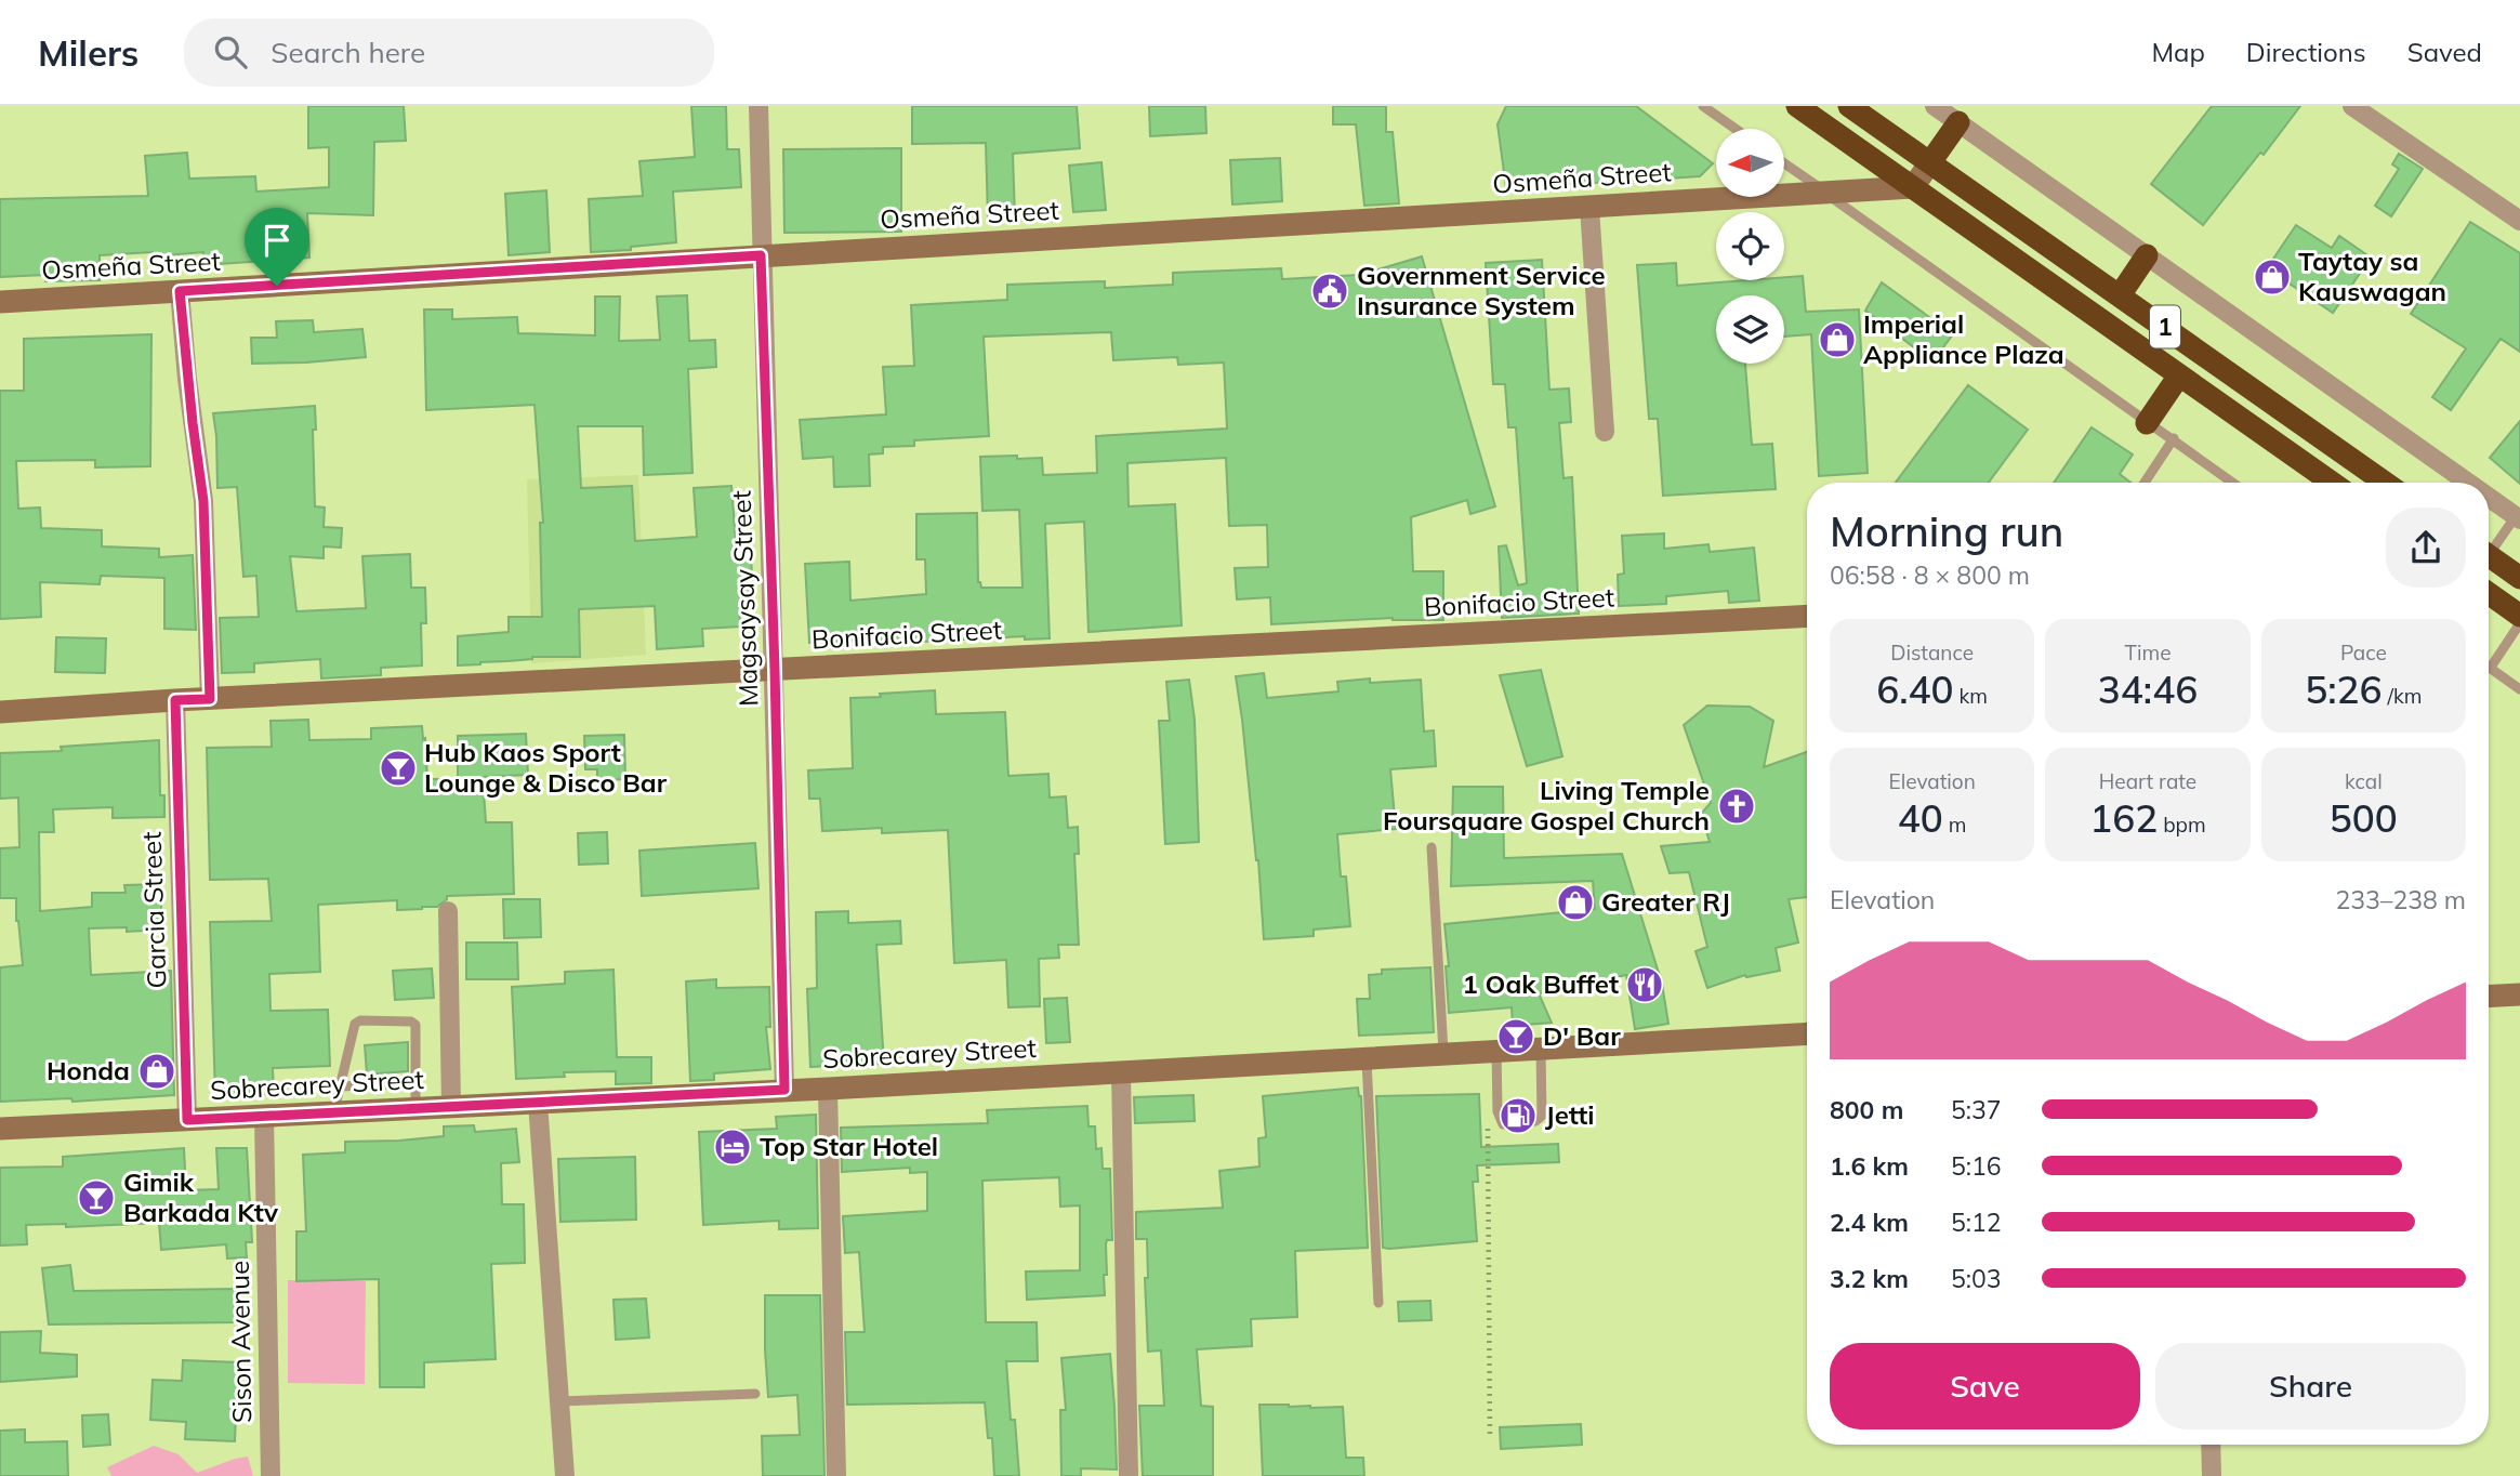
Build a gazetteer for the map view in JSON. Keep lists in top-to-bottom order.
{
  "streets": {
    "highway": ["1"],
    "street": [
      "Osmeña Street",
      "Magsaysay Street",
      "Bonifacio Street",
      "Garcia Street",
      "Sobrecarey Street",
      "Sison Avenue"
    ]
  },
  "crossings": [
    ["Osmeña Street", "1"],
    ["Osmeña Street", "Magsaysay Street"],
    ["Magsaysay Street", "Bonifacio Street"],
    ["Magsaysay Street", "Sobrecarey Street"],
    ["Bonifacio Street", "Garcia Street"],
    ["Garcia Street", "Sobrecarey Street"],
    ["Sobrecarey Street", "Sison Avenue"]
  ],
  "places": {
    "shop": [
      "Taytay sa Kauswagan",
      "Imperial Appliance Plaza",
      "Greater RJ",
      "Honda"
    ],
    "public building": ["Government Service Insurance System"],
    "bar": ["Hub Kaos Sport Lounge & Disco Bar", "D' Bar", "Gimik Barkada Ktv"],
    "church": ["Living Temple Foursquare Gospel Church"],
    "restaurant": ["1 Oak Buffet"],
    "fuel station": ["Jetti"],
    "hotel": ["Top Star Hotel"]
  },
  "north": "left",
  "page": {
    "header": "Milers",
    "search": "Search here",
    "nav": ["Map", "Directions", "Saved"],
    "heading": ["Morning run", "06:58 · 8 × 800 m"],
    "stats": [
      ["Distance", "6.40 km"],
      ["Time", "34:46"],
      ["Pace", "5:26 /km"],
      ["Elevation", "40 m"],
      ["Heart rate", "162 bpm"],
      ["kcal", "500"]
    ],
    "chart": ["Elevation", "233–238 m"],
    "list": [
      {
        "name": "800 m",
        "note": "5:37"
      },
      {
        "name": "1.6 km",
        "note": "5:16"
      },
      {
        "name": "2.4 km",
        "note": "5:12"
      },
      {
        "name": "3.2 km",
        "note": "5:03"
      }
    ],
    "buttons": ["Save", "Share"]
  }
}
